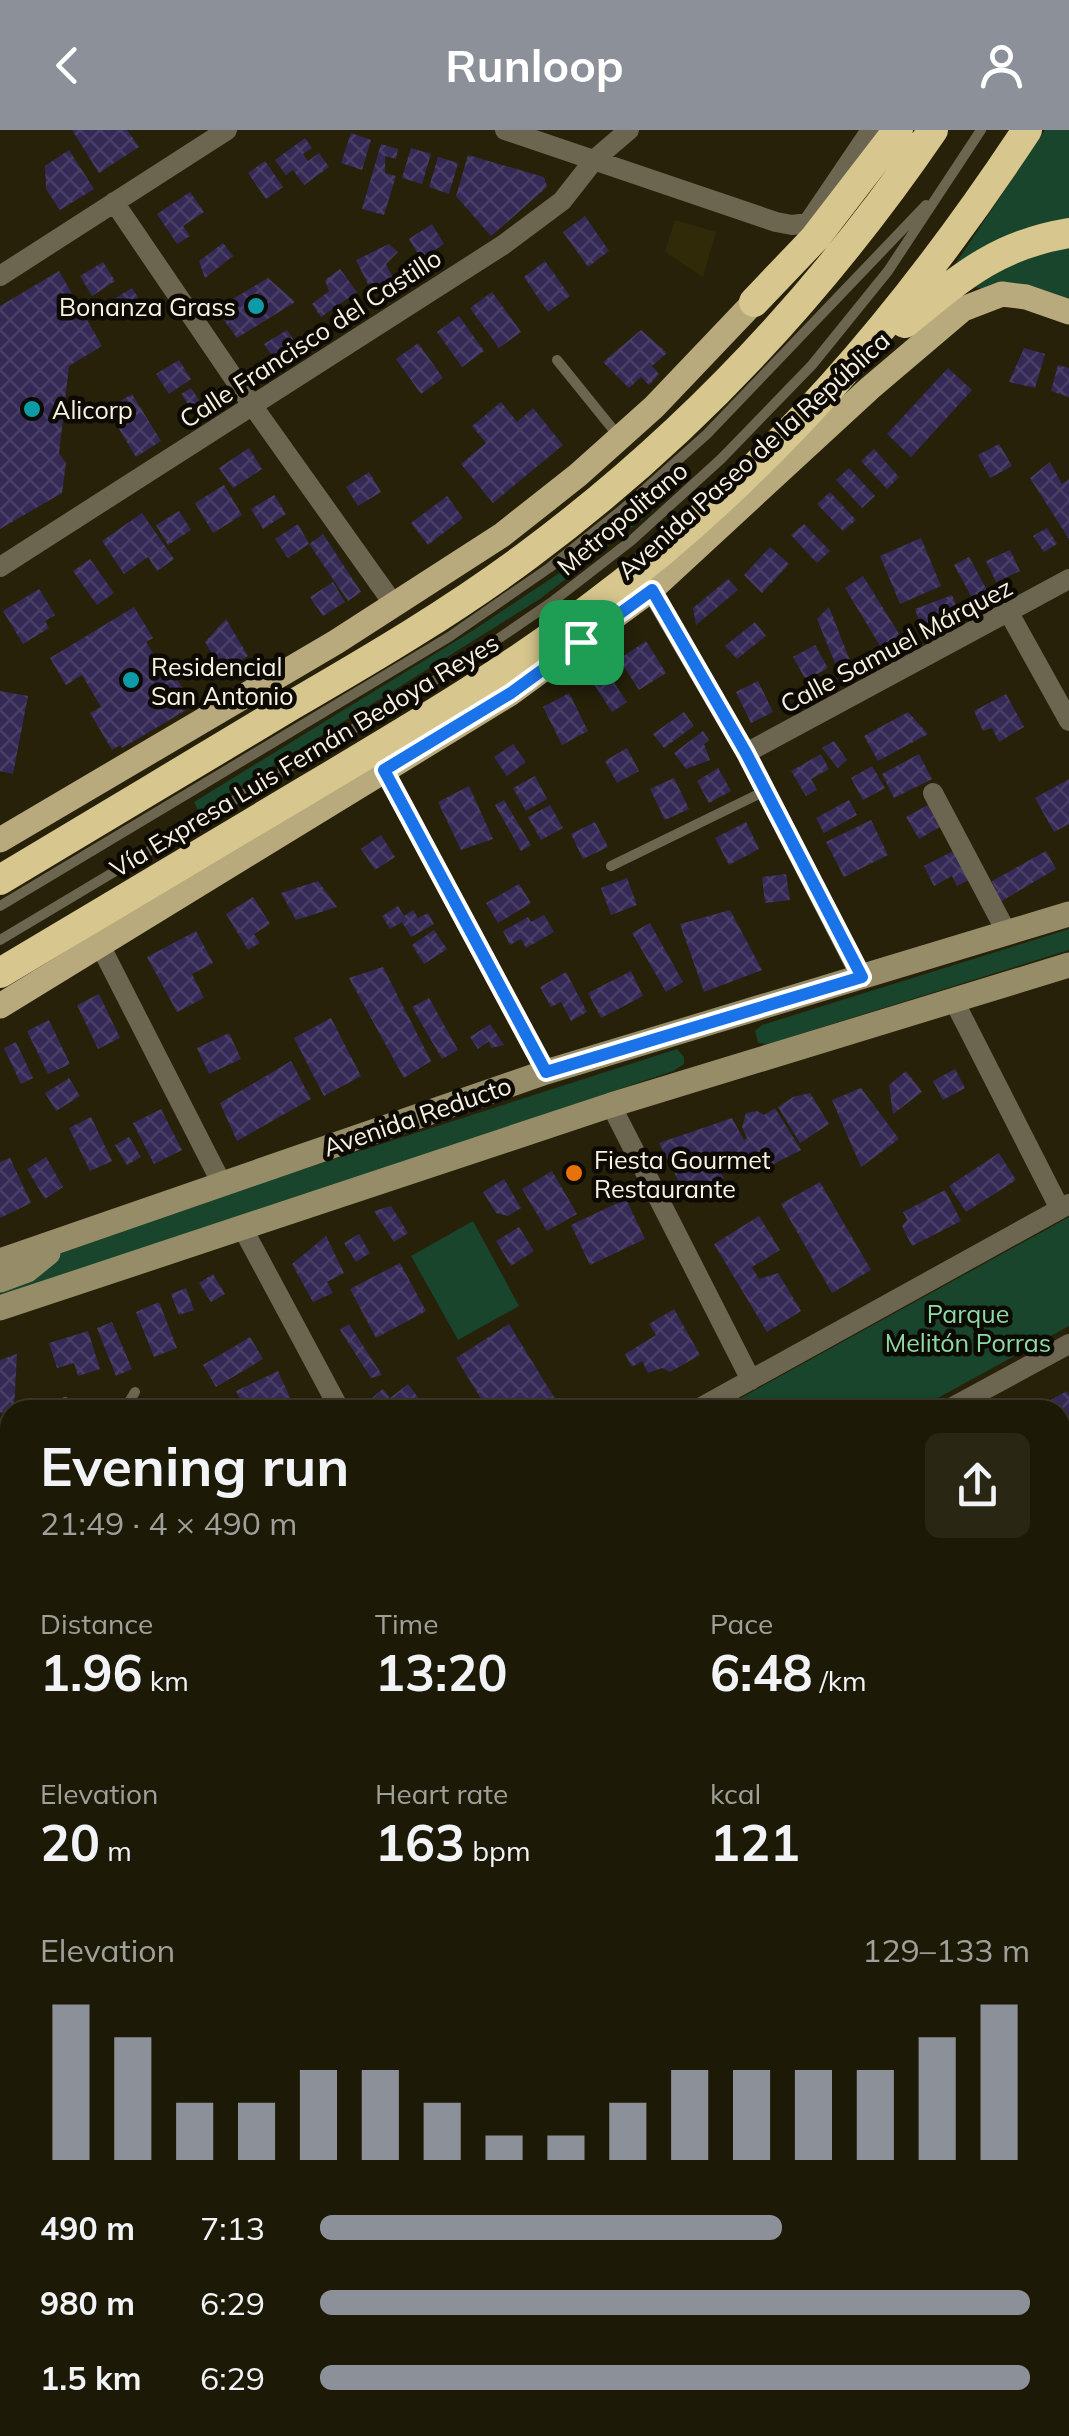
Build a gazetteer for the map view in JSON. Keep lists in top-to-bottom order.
{
  "streets": {
    "highway": ["Vía Expresa Luis Fernán Bedoya Reyes"],
    "main road": ["Avenida Paseo de la República", "Avenida Reducto"],
    "street": ["Calle Francisco del Castillo", "Calle Samuel Márquez"],
    "lane": ["Metropolitano"]
  },
  "parks": ["Parque Melitón Porras"],
  "places": [
    "Bonanza Grass",
    "Alicorp",
    "Residencial San Antonio",
    "Fiesta Gourmet Restaurante"
  ],
  "page": {
    "header": "Runloop",
    "heading": ["Evening run", "21:49 · 4 × 490 m"],
    "stats": [
      ["Distance", "1.96 km"],
      ["Time", "13:20"],
      ["Pace", "6:48 /km"],
      ["Elevation", "20 m"],
      ["Heart rate", "163 bpm"],
      ["kcal", "121"]
    ],
    "chart": ["Elevation", "129–133 m"],
    "list": [
      {
        "name": "490 m",
        "note": "7:13"
      },
      {
        "name": "980 m",
        "note": "6:29"
      },
      {
        "name": "1.5 km",
        "note": "6:29"
      }
    ]
  }
}
